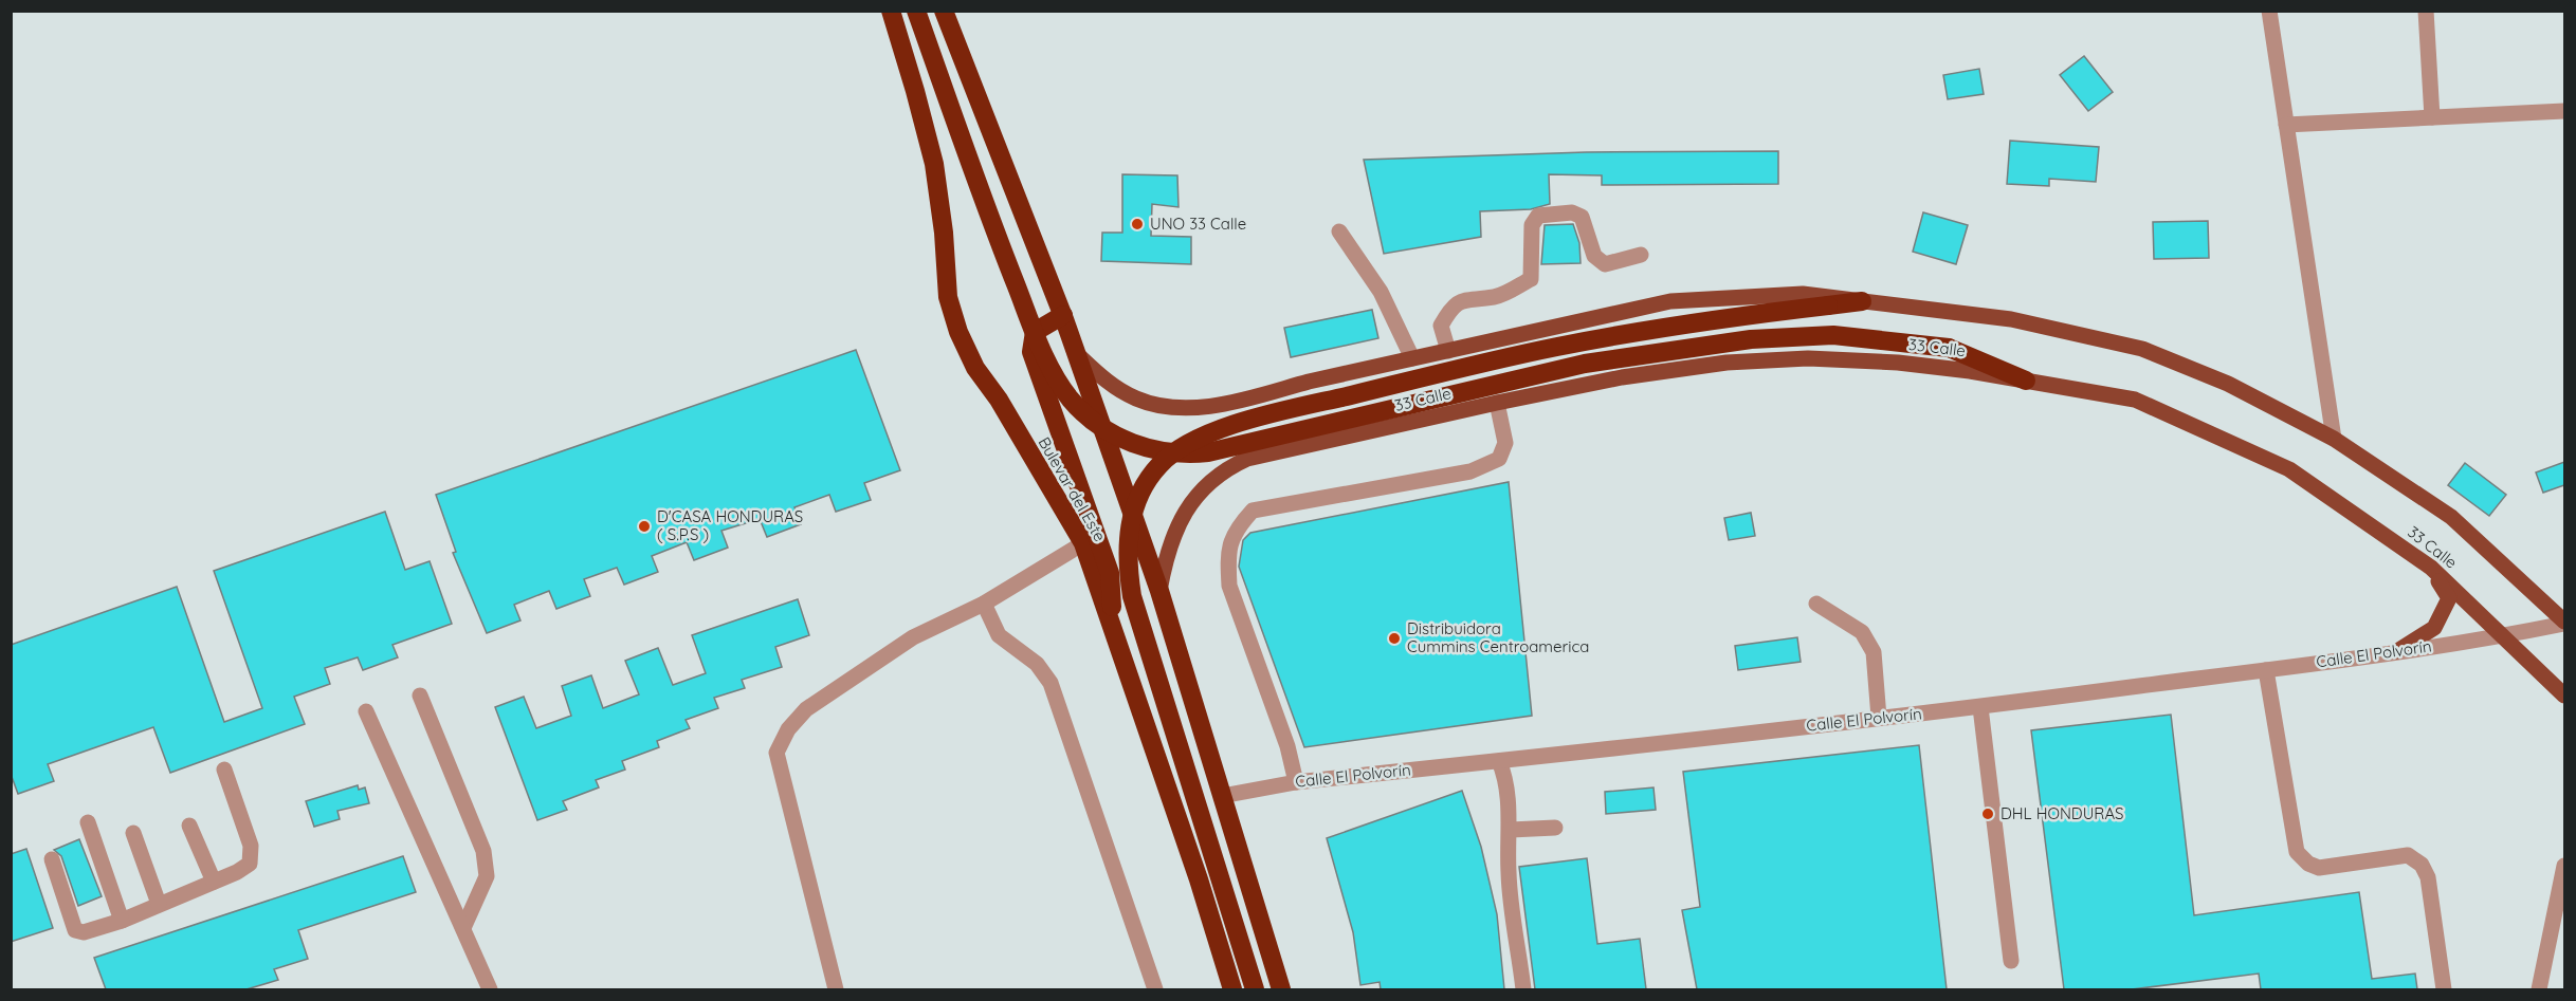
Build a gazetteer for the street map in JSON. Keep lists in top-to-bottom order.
{
  "streets": {
    "highway": ["Bulevar del Este"],
    "main road": ["33 Calle"],
    "street": ["Calle El Polvorín"]
  },
  "crossings": [
    ["33 Calle", "Calle El Polvorín"]
  ],
  "places": [
    "UNO 33 Calle",
    "D'CASA HONDURAS ( S.P.S )",
    "Distribuidora Cummins Centroamerica",
    "DHL HONDURAS"
  ]
}
